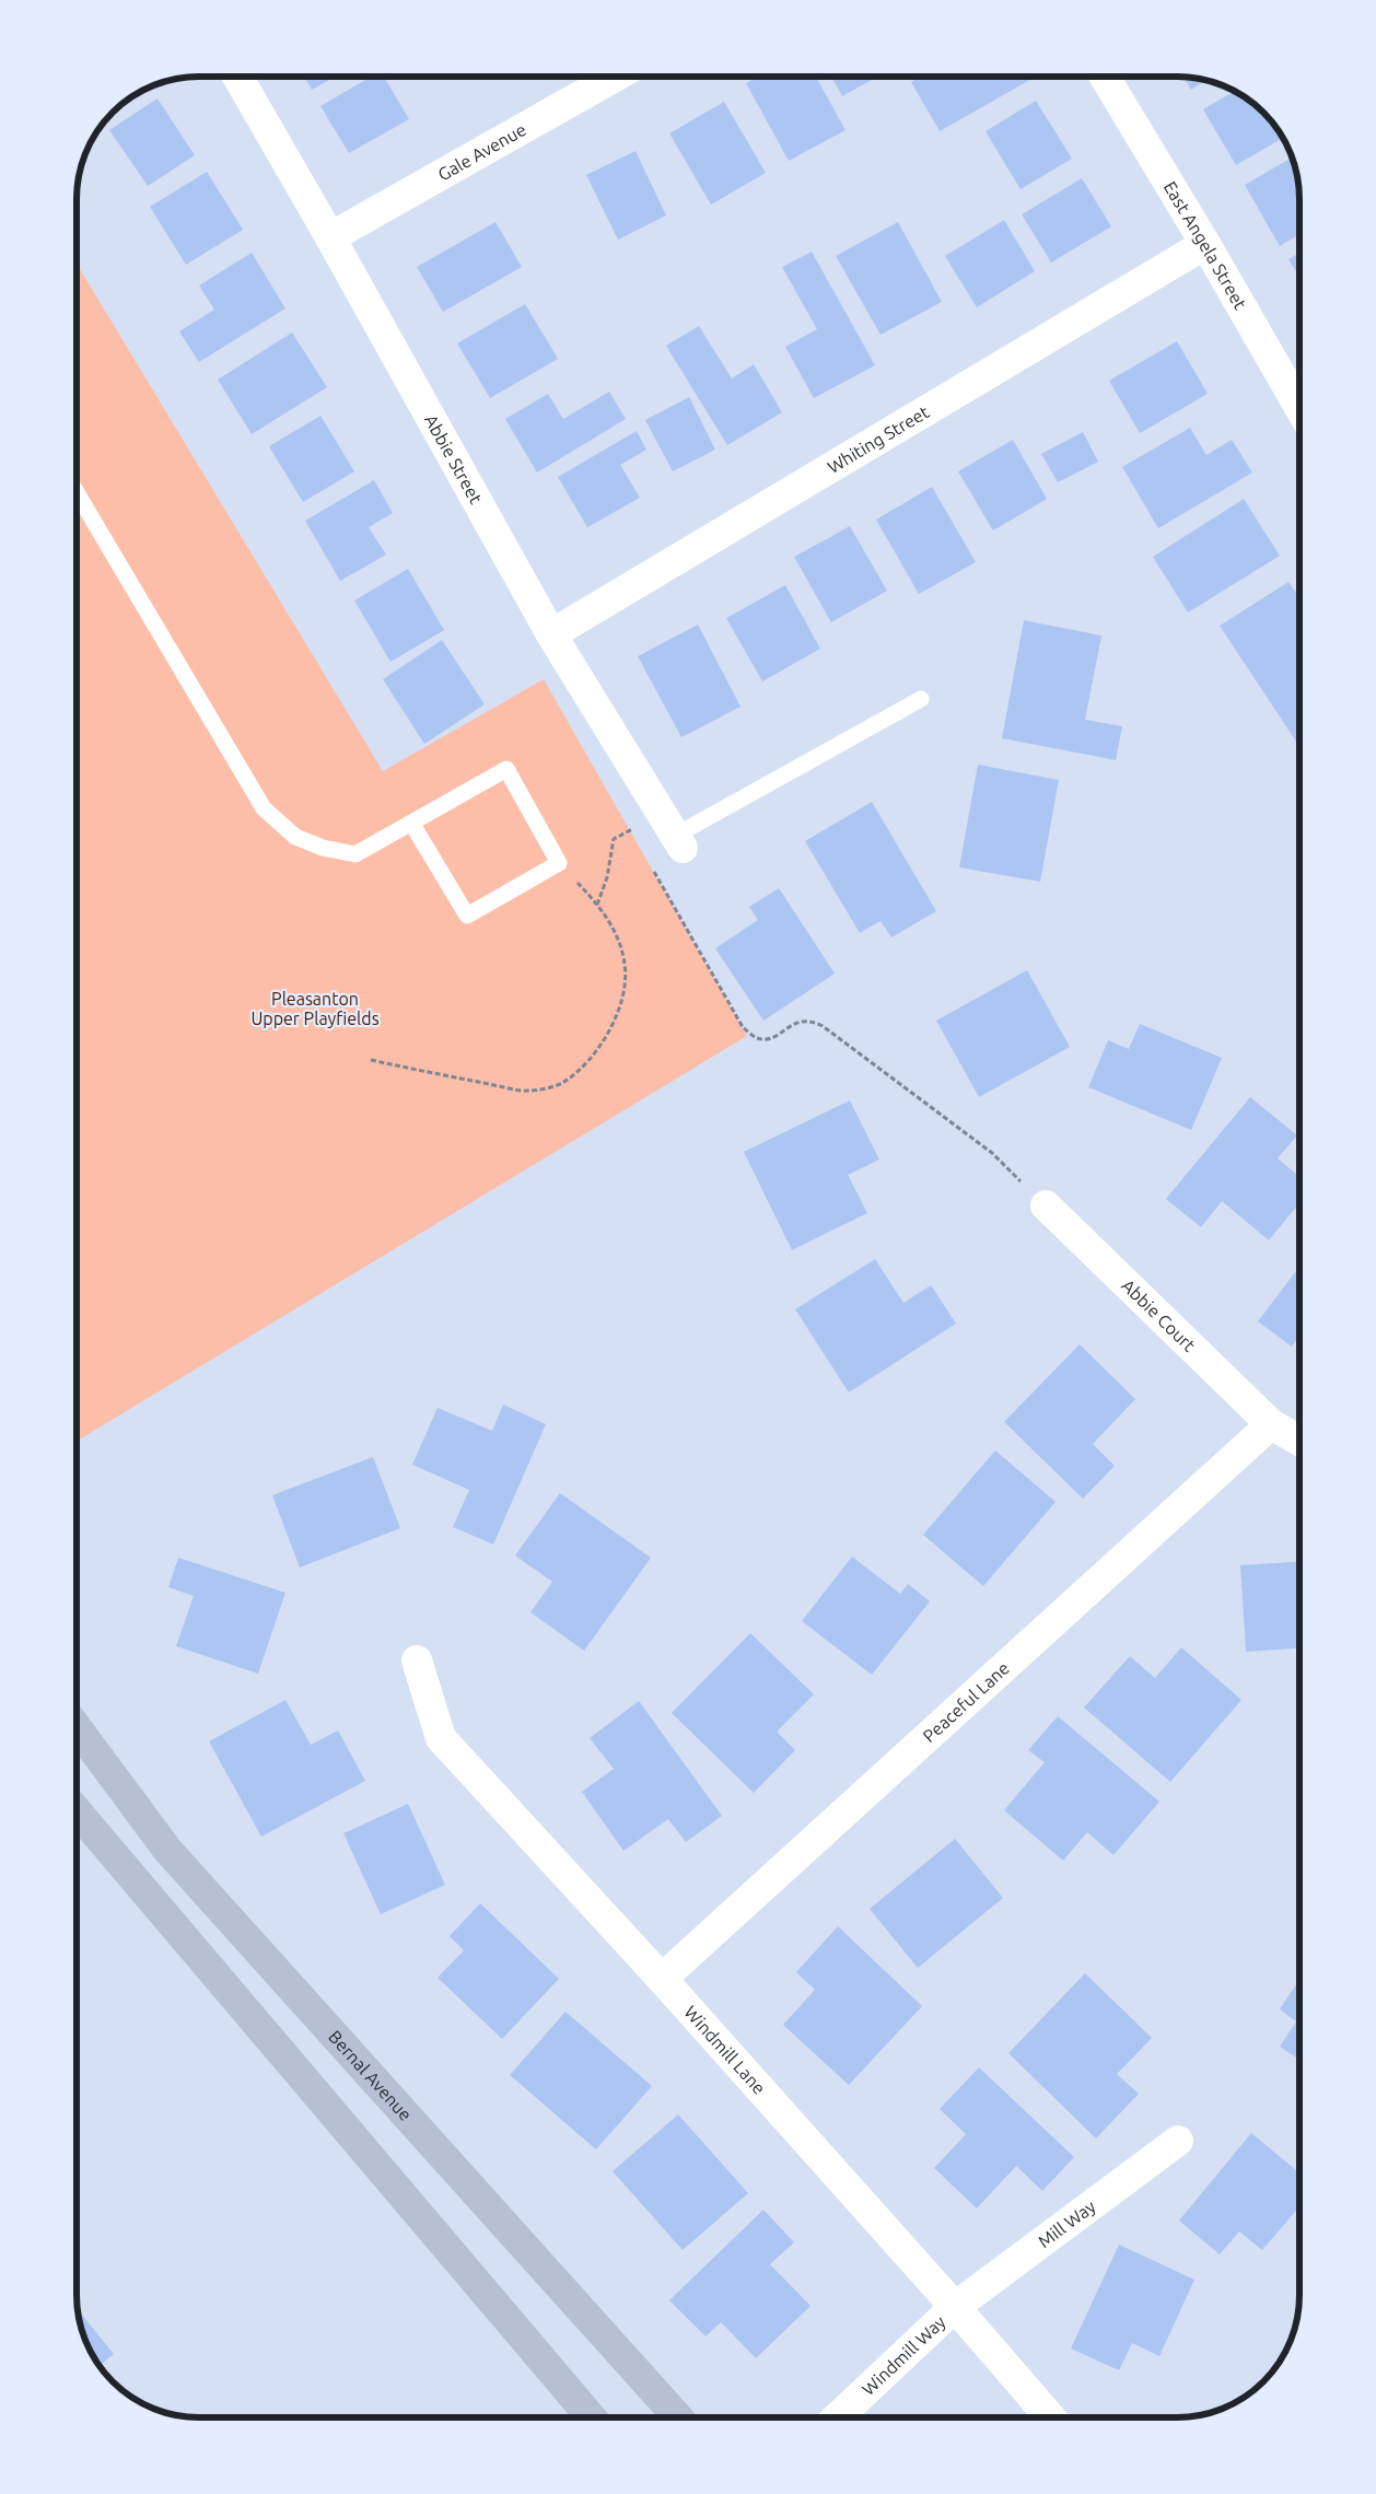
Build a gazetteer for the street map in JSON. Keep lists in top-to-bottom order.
{
  "streets": {
    "main road": ["Bernal Avenue"],
    "street": [
      "Gale Avenue",
      "East Angela Street",
      "Whiting Street",
      "Abbie Street",
      "Abbie Court",
      "Peaceful Lane",
      "Windmill Lane",
      "Mill Way",
      "Windmill Way"
    ]
  },
  "crossings": [
    ["Gale Avenue", "Abbie Street"],
    ["East Angela Street", "Whiting Street"],
    ["Whiting Street", "Abbie Street"],
    ["Abbie Court", "Peaceful Lane"],
    ["Peaceful Lane", "Windmill Lane"],
    ["Windmill Lane", "Mill Way"],
    ["Windmill Lane", "Windmill Way"],
    ["Mill Way", "Windmill Way"]
  ],
  "parks": ["Pleasanton Upper Playfields"]
}
